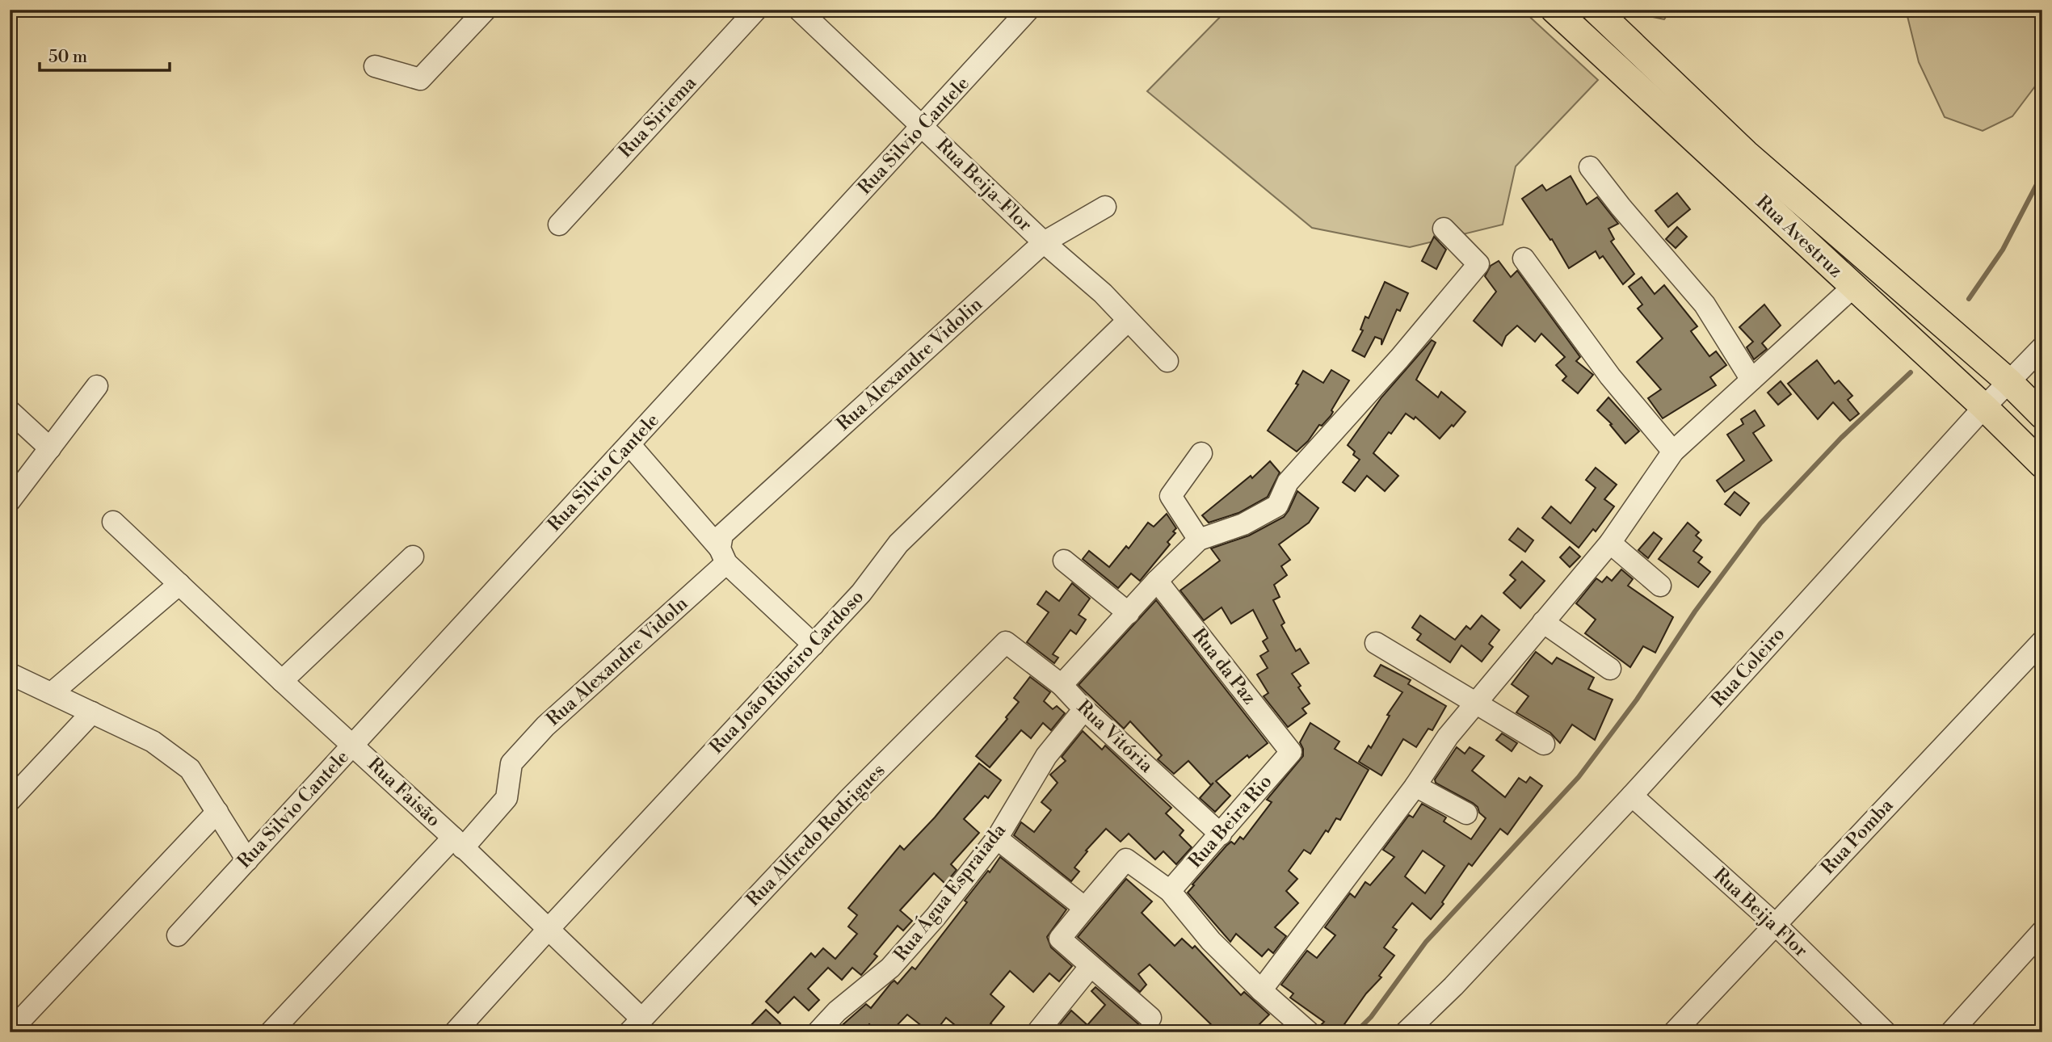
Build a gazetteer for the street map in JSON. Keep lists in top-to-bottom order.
{
  "streets": {
    "main road": ["Rua Avestruz"],
    "street": [
      "Rua Siriema",
      "Rua Silvio Cantele",
      "Rua Beija-Flor",
      "Rua Alexandre Vidolin",
      "Rua Alexandre Vidoln",
      "Rua da Paz",
      "Rua Coleiro",
      "Rua João Ribeiro Cardoso",
      "Rua Vitória",
      "Rua Faisão",
      "Rua Beira Rio",
      "Rua Alfredo Rodrigues",
      "Rua Pomba",
      "Rua Água Espraiada",
      "Rua Beija Flor"
    ]
  },
  "crossings": [
    ["Rua Silvio Cantele", "Rua Beija-Flor"],
    ["Rua Silvio Cantele", "Rua Faisão"],
    ["Rua Beija-Flor", "Rua Alexandre Vidolin"],
    ["Rua Beija-Flor", "Rua João Ribeiro Cardoso"],
    ["Rua Avestruz", "Rua Coleiro"],
    ["Rua Alexandre Vidolin", "Rua Alexandre Vidoln"],
    ["Rua Alexandre Vidoln", "Rua Faisão"],
    ["Rua da Paz", "Rua Beira Rio"],
    ["Rua Coleiro", "Rua Beija Flor"],
    ["Rua João Ribeiro Cardoso", "Rua Faisão"],
    ["Rua Vitória", "Rua Beira Rio"],
    ["Rua Vitória", "Rua Alfredo Rodrigues"],
    ["Rua Vitória", "Rua Água Espraiada"],
    ["Rua Faisão", "Rua Alfredo Rodrigues"],
    ["Rua Pomba", "Rua Beija Flor"]
  ],
  "scale_bar": "50 m"
}
